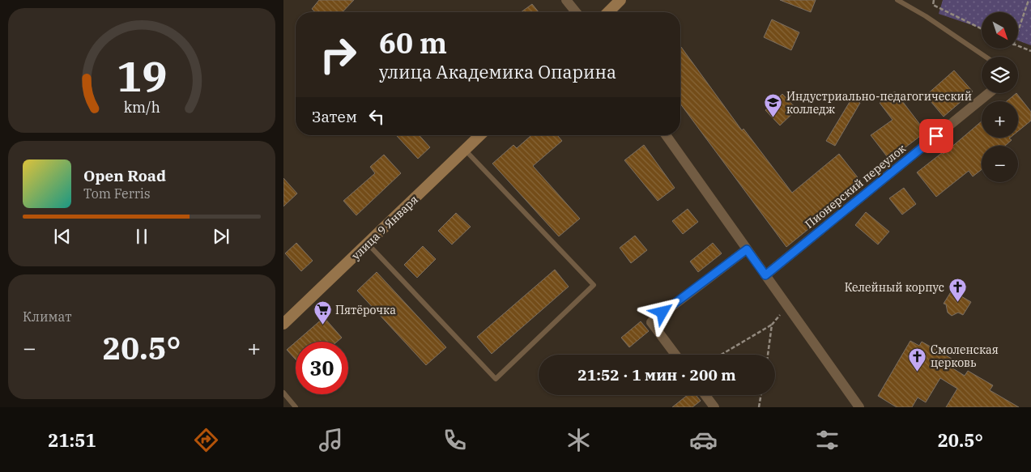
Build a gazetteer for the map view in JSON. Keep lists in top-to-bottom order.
{
  "streets": {
    "main road": ["улица 9 Января"],
    "street": ["Пионерский переулок"]
  },
  "places": {
    "school or university": ["Индустриально-педагогический колледж"],
    "church": ["Келейный корпус", "Смоленская церковь"],
    "supermarket": ["Пятёрочка"]
  },
  "north": "bottom right",
  "page": {
    "map_buttons": ["+", "−"],
    "turn": ["60 m", "улица Академика Опарина"],
    "then": "Затем",
    "song": ["Open Road", "Tom Ferris"],
    "tile": "Климат",
    "heat": ["−", "20.5°", "+"],
    "limit": "30",
    "trip": "21:52 · 1 мин · 200 m",
    "tabs": ["21:51", "20.5°"],
    "gauge": ["19", "km/h"]
  }
}
